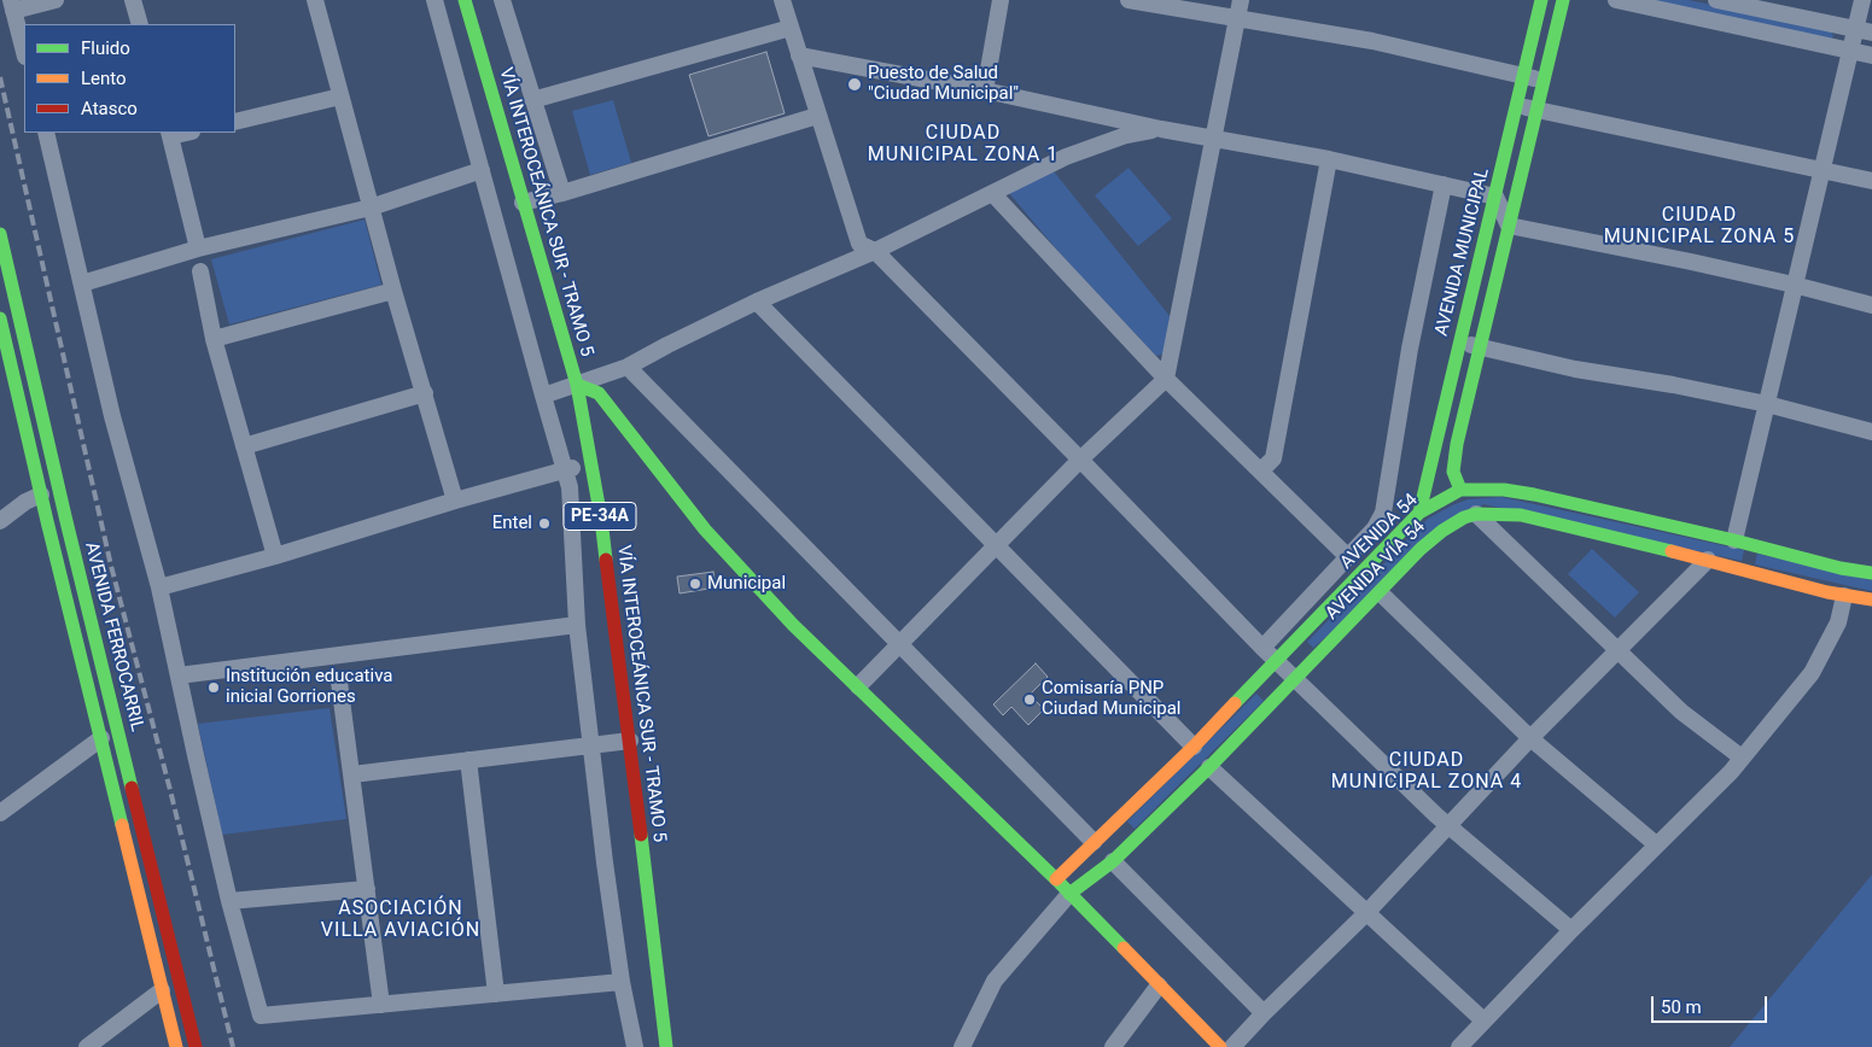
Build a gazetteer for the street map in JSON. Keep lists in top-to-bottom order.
{
  "streets": {
    "main road": [
      "VÍA INTEROCEÁNICA SUR - TRAMO 5",
      "AVENIDA MUNICIPAL",
      "PE-34A",
      "AVENIDA 54",
      "AVENIDA VÍA 54",
      "AVENIDA FERROCARRIL"
    ]
  },
  "crossings": [
    ["AVENIDA MUNICIPAL", "AVENIDA 54"]
  ],
  "districts": [
    "CIUDAD MUNICIPAL ZONA 1",
    "CIUDAD MUNICIPAL ZONA 5",
    "CIUDAD MUNICIPAL ZONA 4",
    "ASOCIACIÓN VILLA AVIACIÓN"
  ],
  "places": [
    "Puesto de Salud \"Ciudad Municipal\"",
    "Entel",
    "Municipal",
    "Institución educativa inicial Gorriones",
    "Comisaría PNP Ciudad Municipal"
  ],
  "legend": ["Fluido", "Lento", "Atasco"],
  "scale_bar": "50 m"
}
